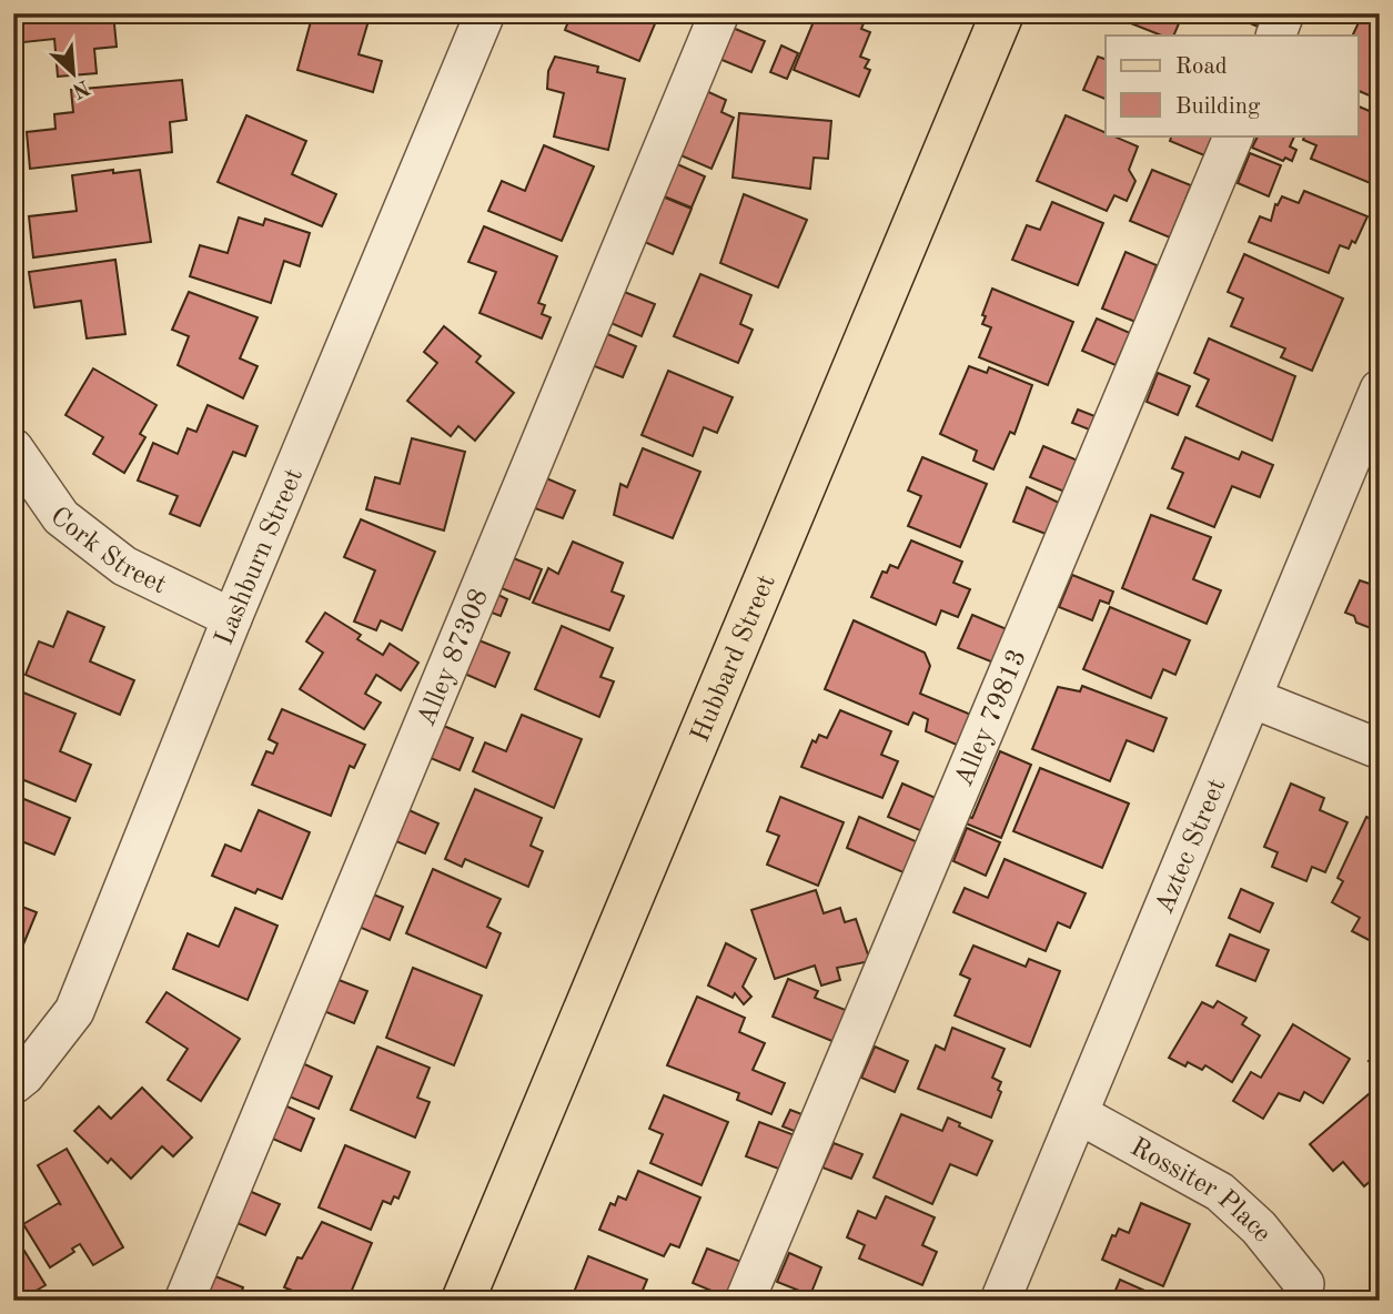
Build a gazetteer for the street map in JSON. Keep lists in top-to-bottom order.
{
  "streets": {
    "main road": ["Hubbard Street"],
    "street": [
      "Cork Street",
      "Lashburn Street",
      "Alley 87308",
      "Alley 79813",
      "Aztec Street",
      "Rossiter Place"
    ]
  },
  "crossings": [
    ["Cork Street", "Lashburn Street"],
    ["Aztec Street", "Rossiter Place"]
  ],
  "legend": ["Road", "Building"],
  "north": "bottom right"
}
